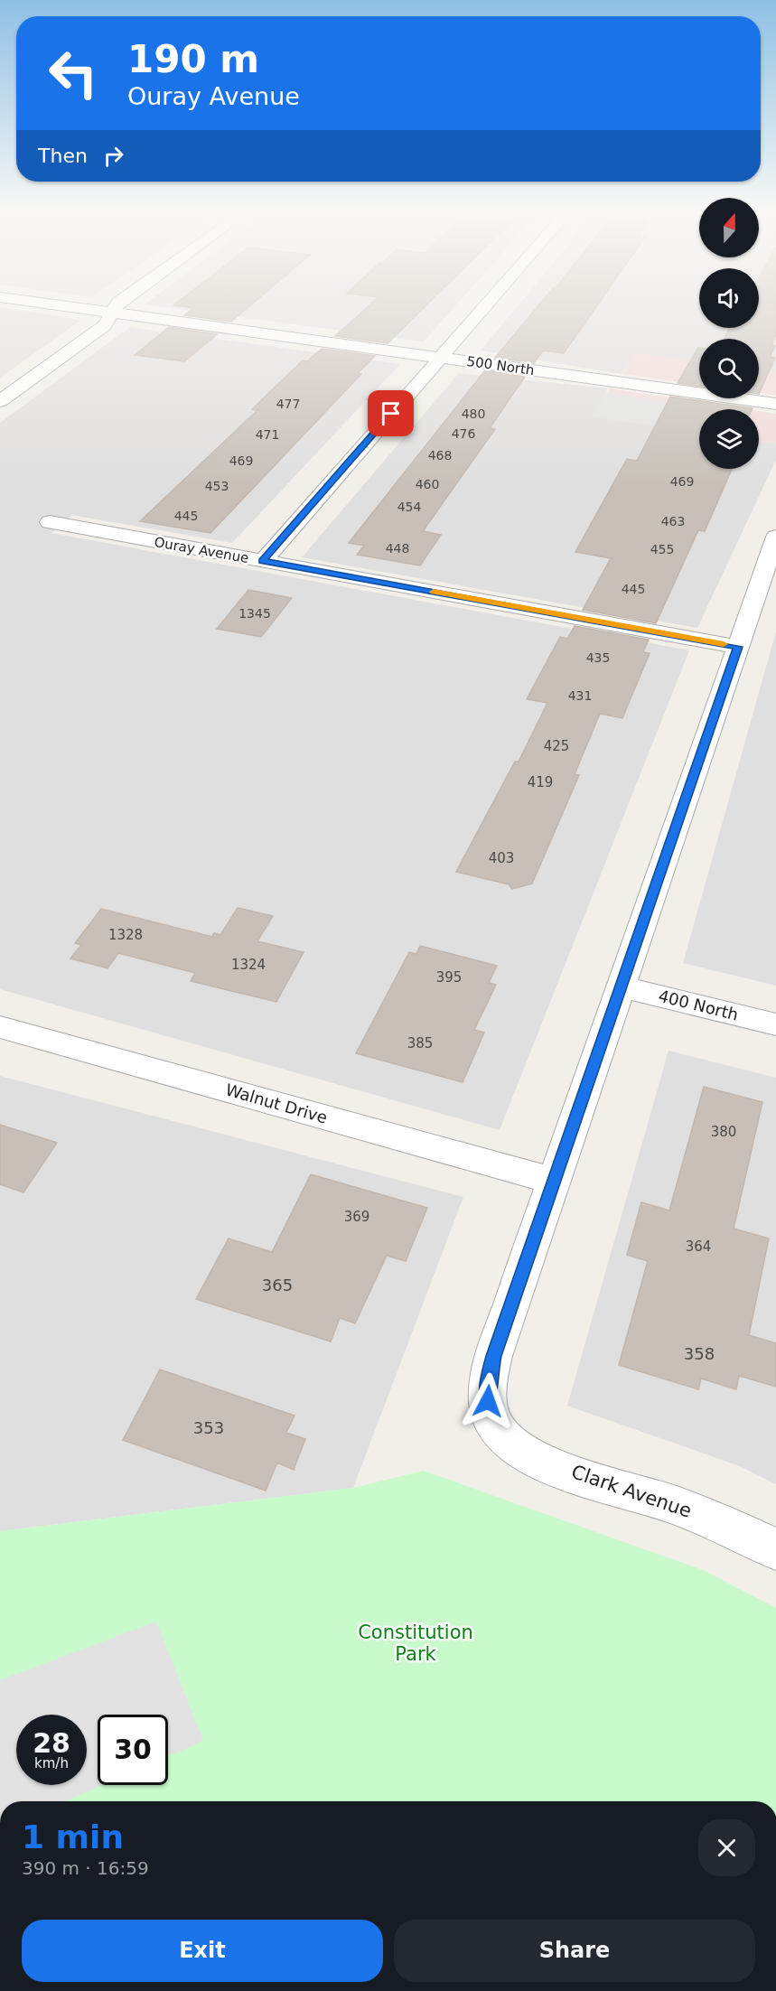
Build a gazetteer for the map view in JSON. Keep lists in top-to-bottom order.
{
  "streets": {
    "street": [
      "500 North",
      "Ouray Avenue",
      "400 North",
      "Walnut Drive",
      "Clark Avenue"
    ]
  },
  "crossings": [
    ["Walnut Drive", "Clark Avenue"]
  ],
  "parks": ["Constitution Park"],
  "house_numbers": [
    "477",
    "480",
    "476",
    "471",
    "468",
    "469",
    "469",
    "460",
    "453",
    "454",
    "445",
    "463",
    "448",
    "455",
    "445",
    "1345",
    "435",
    "431",
    "425",
    "419",
    "403",
    "1328",
    "1324",
    "395",
    "385",
    "380",
    "369",
    "364",
    "365",
    "358",
    "353"
  ],
  "north": "top",
  "page": {
    "turn": ["190 m", "Ouray Avenue"],
    "then": "Then",
    "speed": "28 km/h",
    "limit": "30",
    "heading": ["1 min", "390 m · 16:59"],
    "buttons": ["Exit", "Share"]
  }
}
